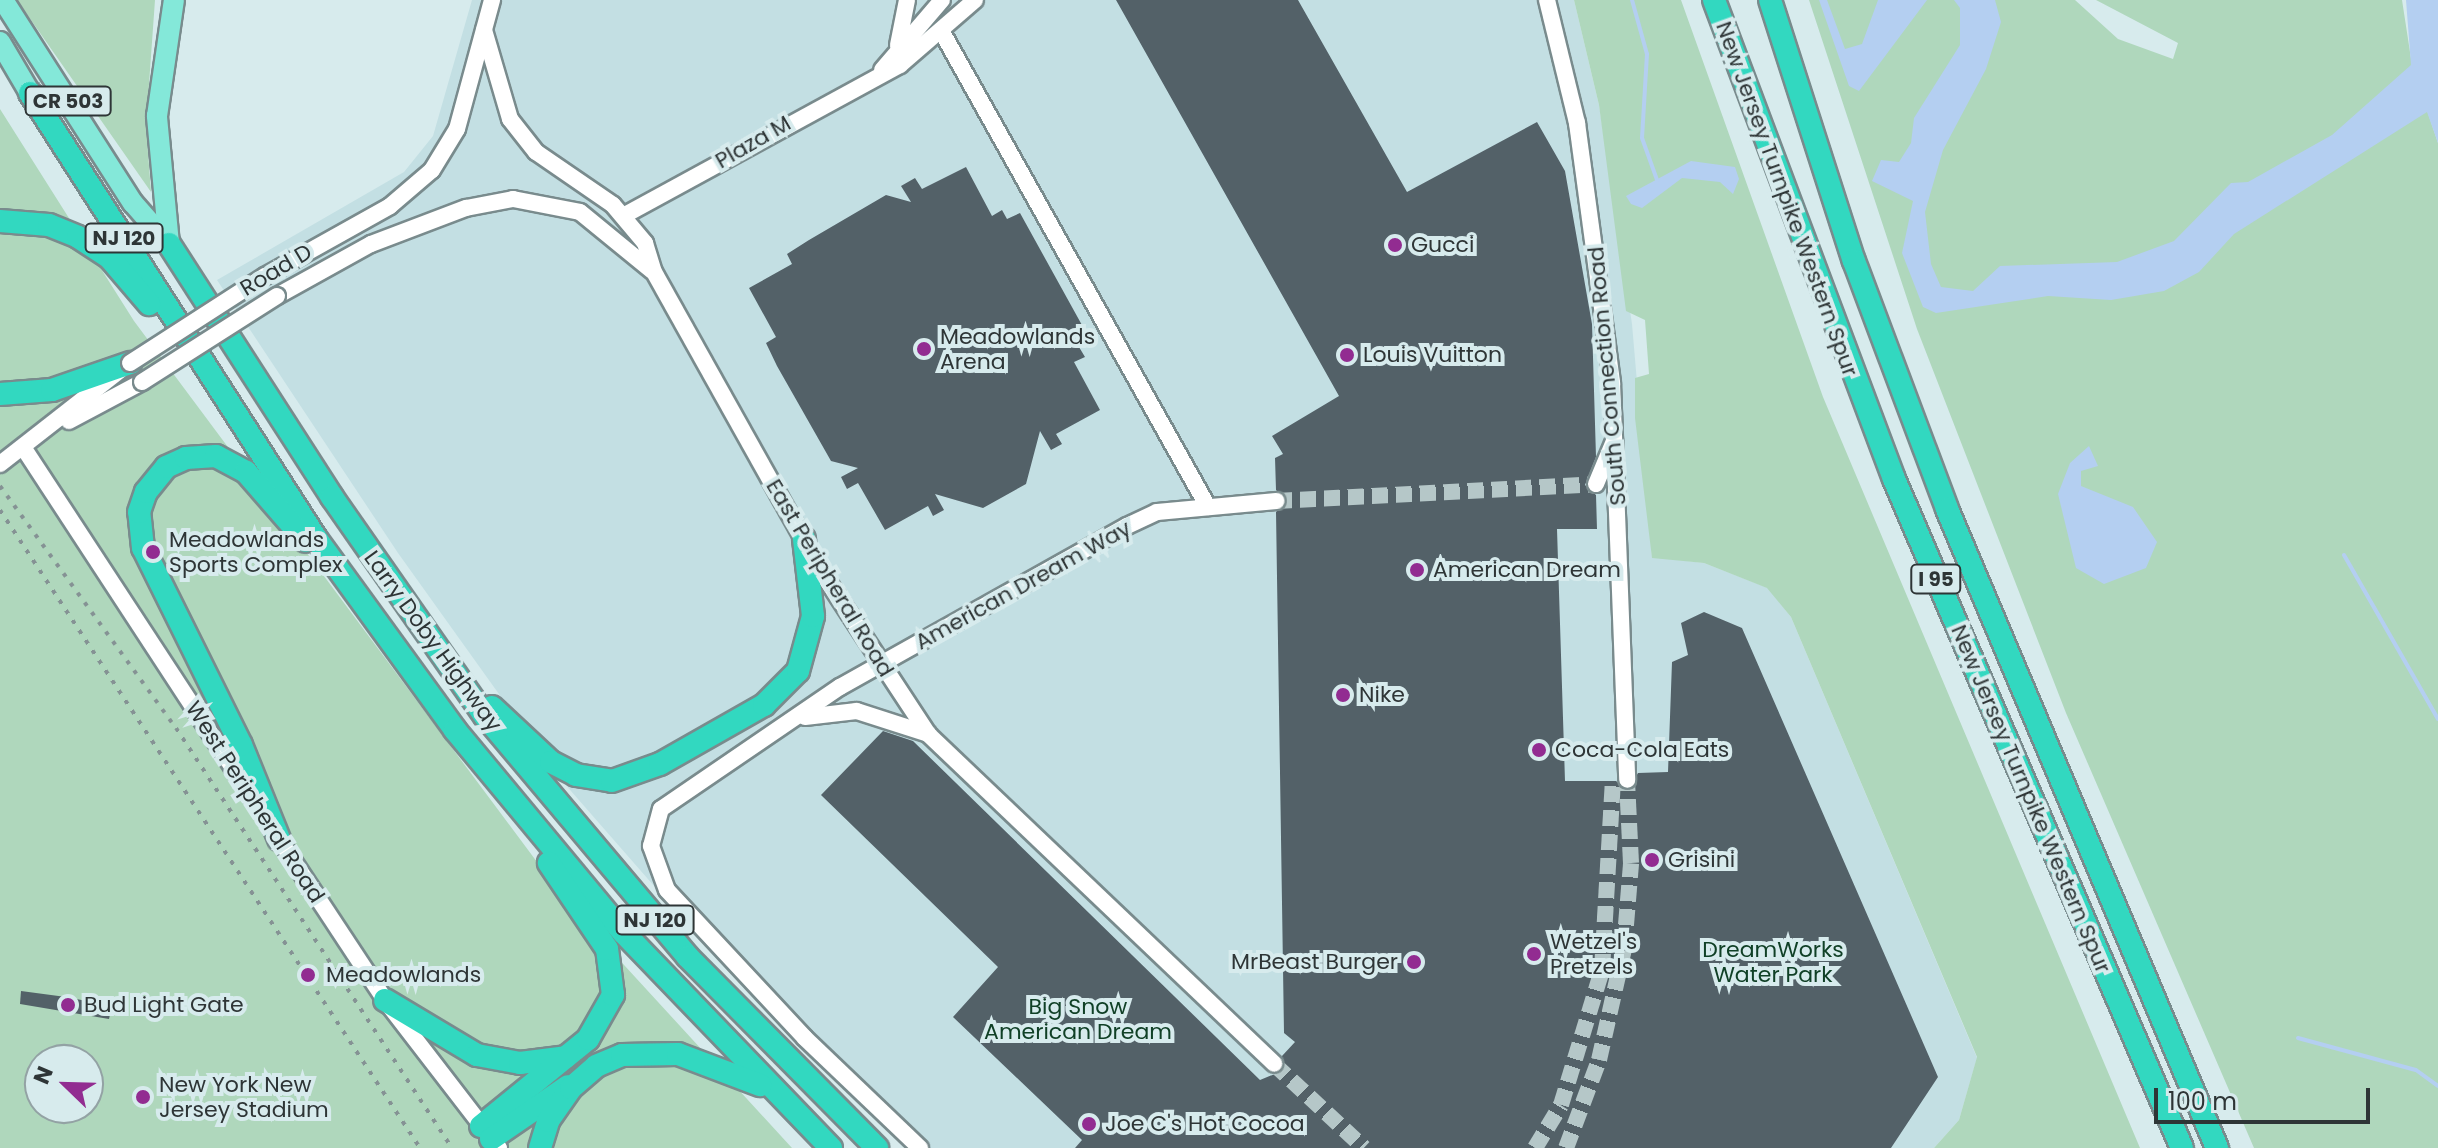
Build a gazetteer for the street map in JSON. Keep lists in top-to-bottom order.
{
  "streets": {
    "highway": [
      "New Jersey Turnpike Western Spur",
      "NJ 120",
      "I 95",
      "Larry Doby Highway"
    ],
    "main road": ["CR 503"],
    "street": [
      "Plaza M",
      "Road D",
      "South Connection Road",
      "East Peripheral Road",
      "American Dream Way",
      "West Peripheral Road"
    ]
  },
  "crossings": [
    ["CR 503", "Larry Doby Highway"],
    ["Plaza M", "East Peripheral Road"],
    ["Road D", "East Peripheral Road"],
    ["Road D", "West Peripheral Road"],
    ["East Peripheral Road", "American Dream Way"]
  ],
  "parks": ["DreamWorks Water Park", "Big Snow American Dream"],
  "places": [
    "Gucci",
    "Meadowlands Arena",
    "Louis Vuitton",
    "Meadowlands Sports Complex",
    "American Dream",
    "Nike",
    "Coca-Cola Eats",
    "Grisini",
    "Wetzel's Pretzels",
    "MrBeast Burger",
    "Meadowlands",
    "Bud Light Gate",
    "New York New Jersey Stadium",
    "Joe C's Hot Cocoa"
  ],
  "scale_bar": "100 m",
  "north": "top left"
}
